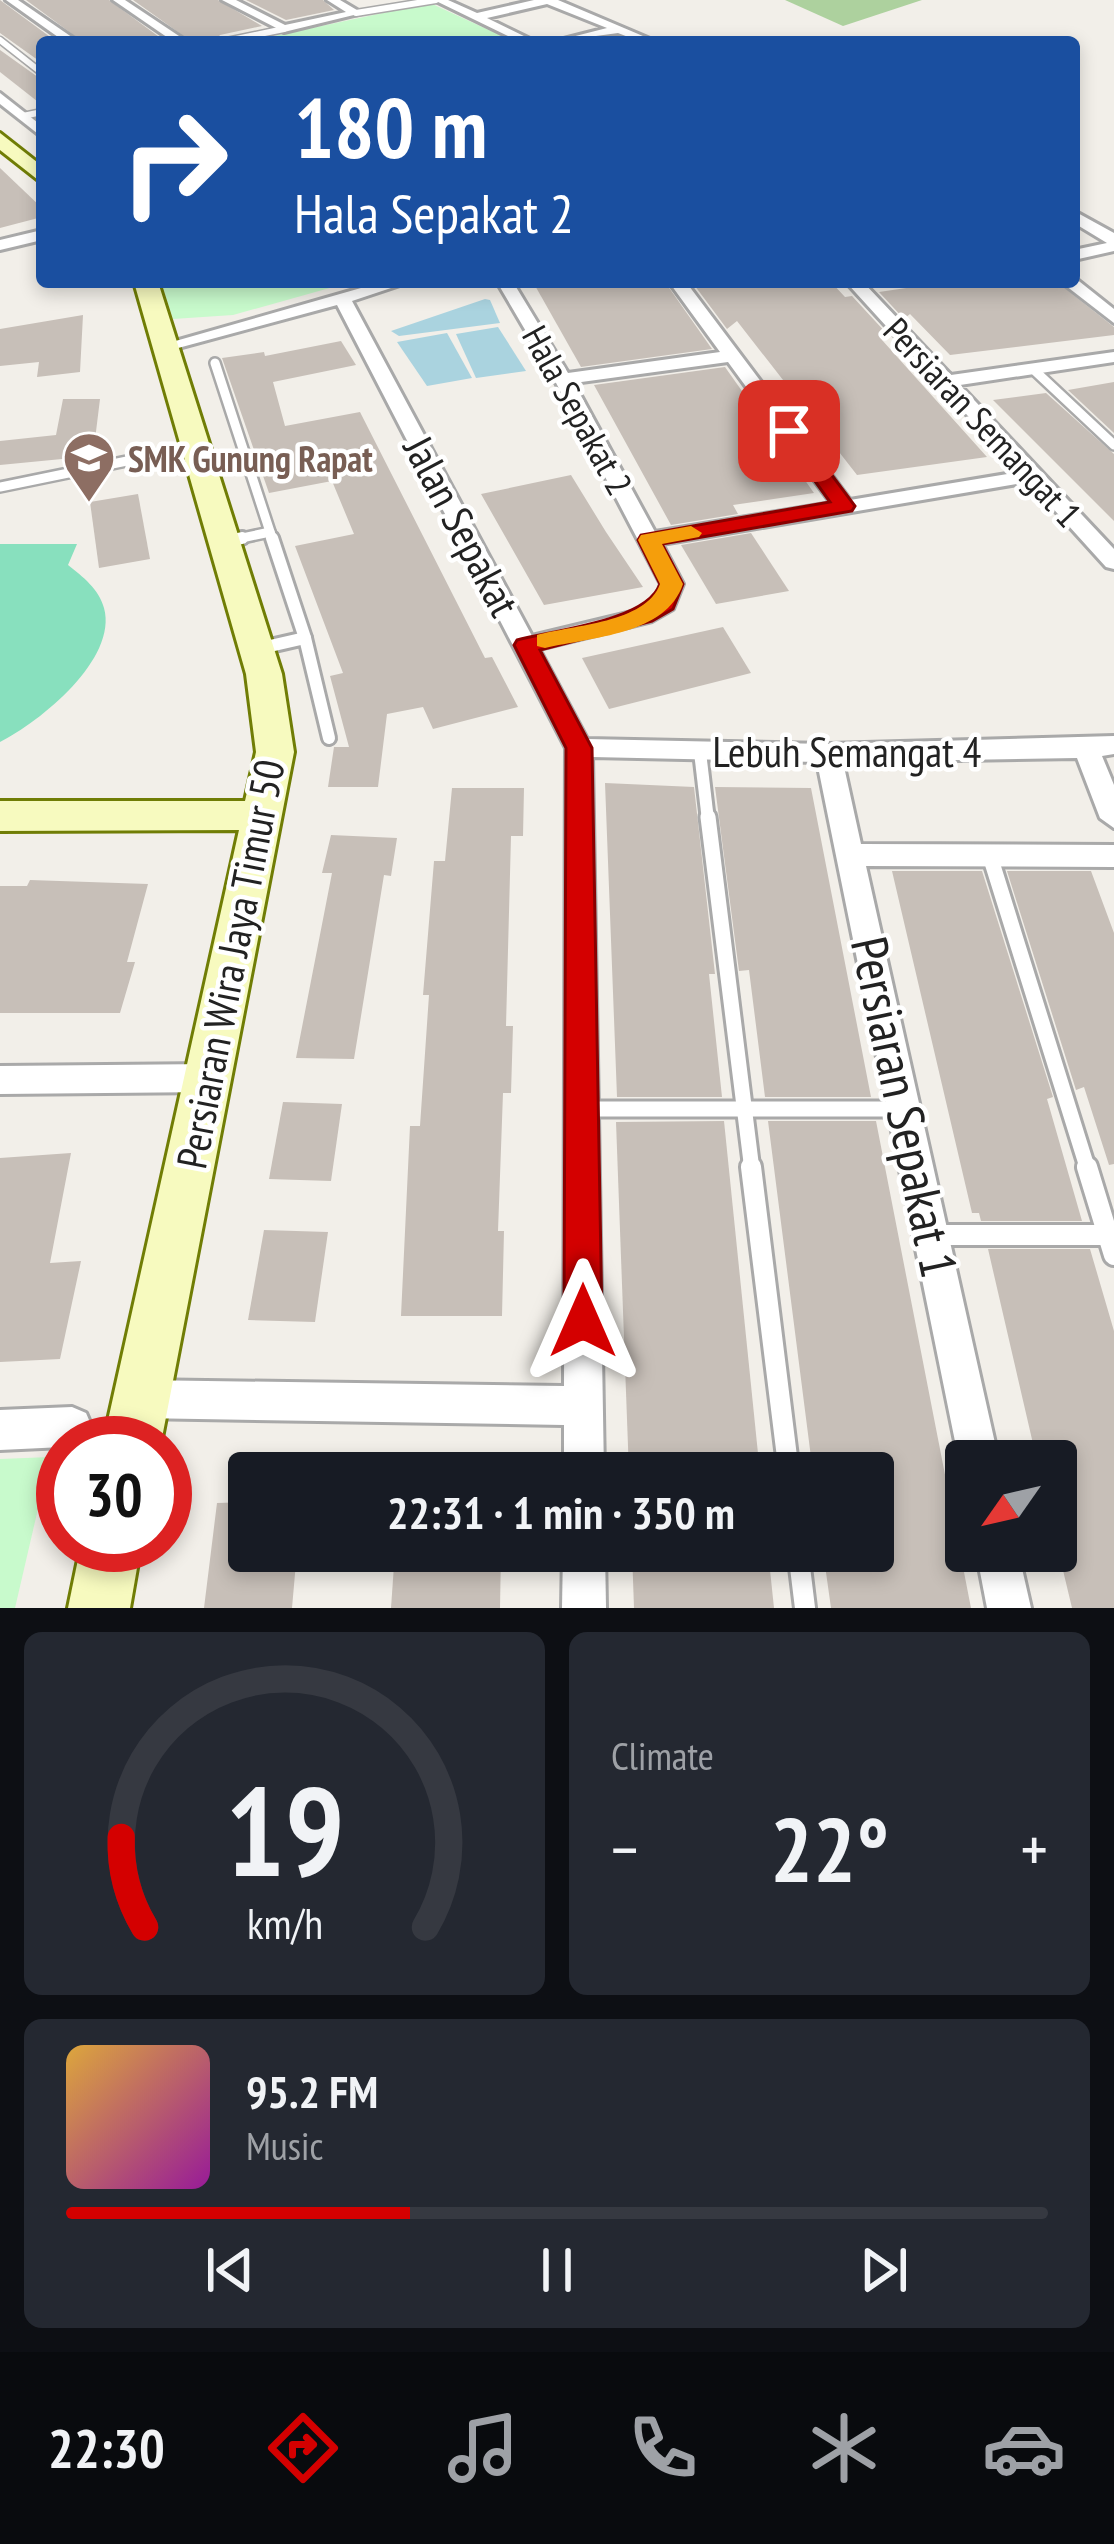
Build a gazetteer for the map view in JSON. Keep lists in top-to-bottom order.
{
  "streets": {
    "street": [
      "Hala Sepakat 2",
      "Persiaran Semangat 1",
      "Jalan Sepakat",
      "Lebuh Semangat 4",
      "Persiaran Wira Jaya Timur 50",
      "Persiaran Sepakat 1"
    ]
  },
  "crossings": [
    ["Hala Sepakat 2", "Jalan Sepakat"],
    ["Jalan Sepakat", "Lebuh Semangat 4"],
    ["Lebuh Semangat 4", "Persiaran Sepakat 1"]
  ],
  "places": {
    "school or university": ["SMK Gunung Rapat"]
  },
  "north": "bottom left",
  "page": {
    "turn": ["180 m", "Hala Sepakat 2"],
    "limit": "30",
    "trip": "22:31 · 1 min · 350 m",
    "tile": "Climate",
    "heat": ["−", "22°", "+"],
    "song": ["95.2 FM", "Music"],
    "tabs": "22:30",
    "gauge": ["19", "km/h"]
  }
}
